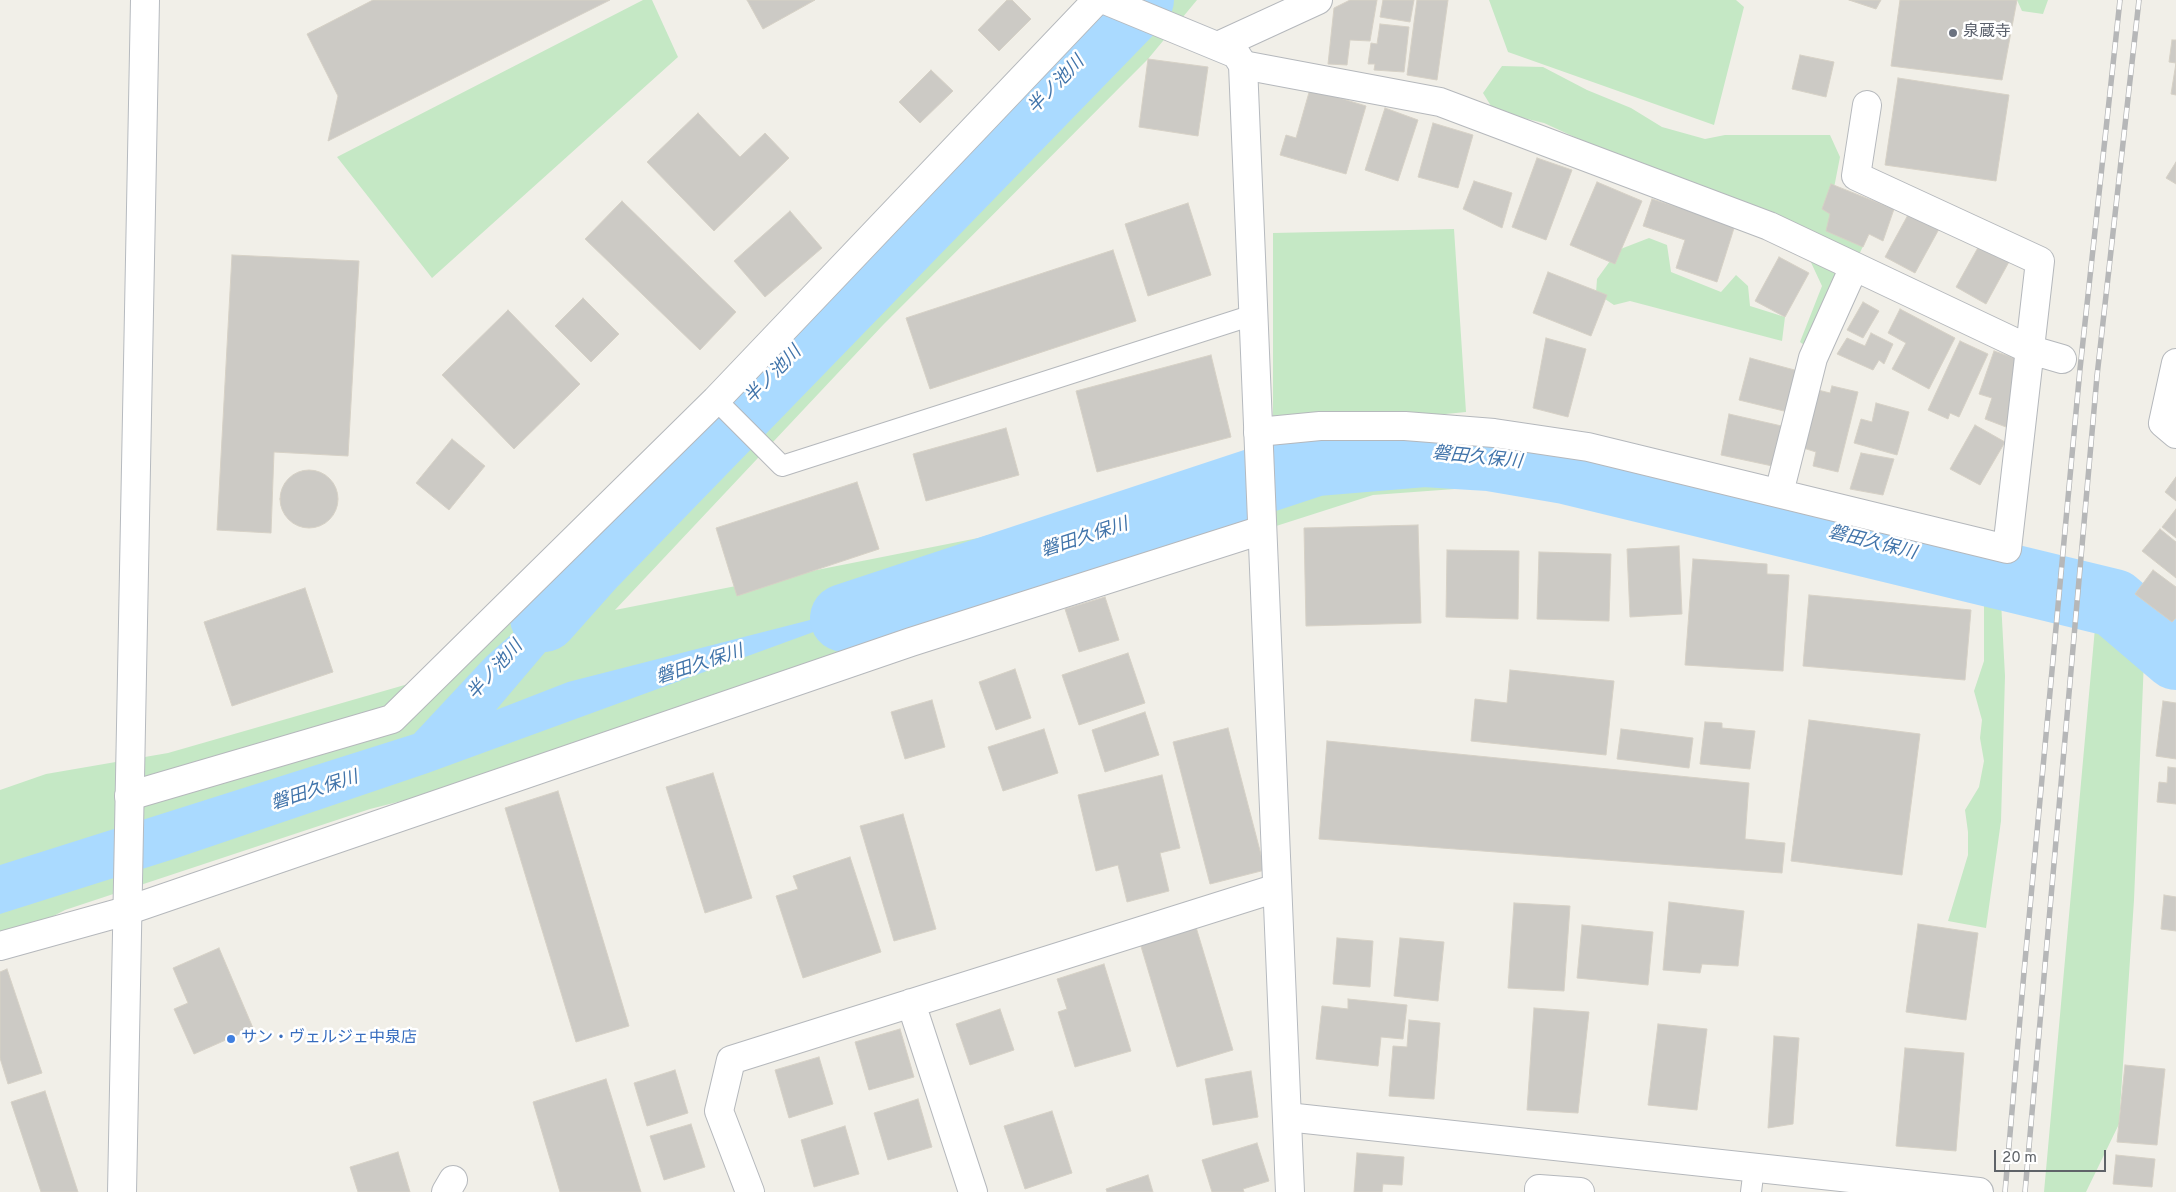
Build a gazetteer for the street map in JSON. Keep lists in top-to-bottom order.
{
  "water": ["半ノ池川", "磐田久保川"],
  "places": ["泉蔵寺", "サン・ヴェルジェ中泉店"],
  "scale_bar": "20 m"
}
